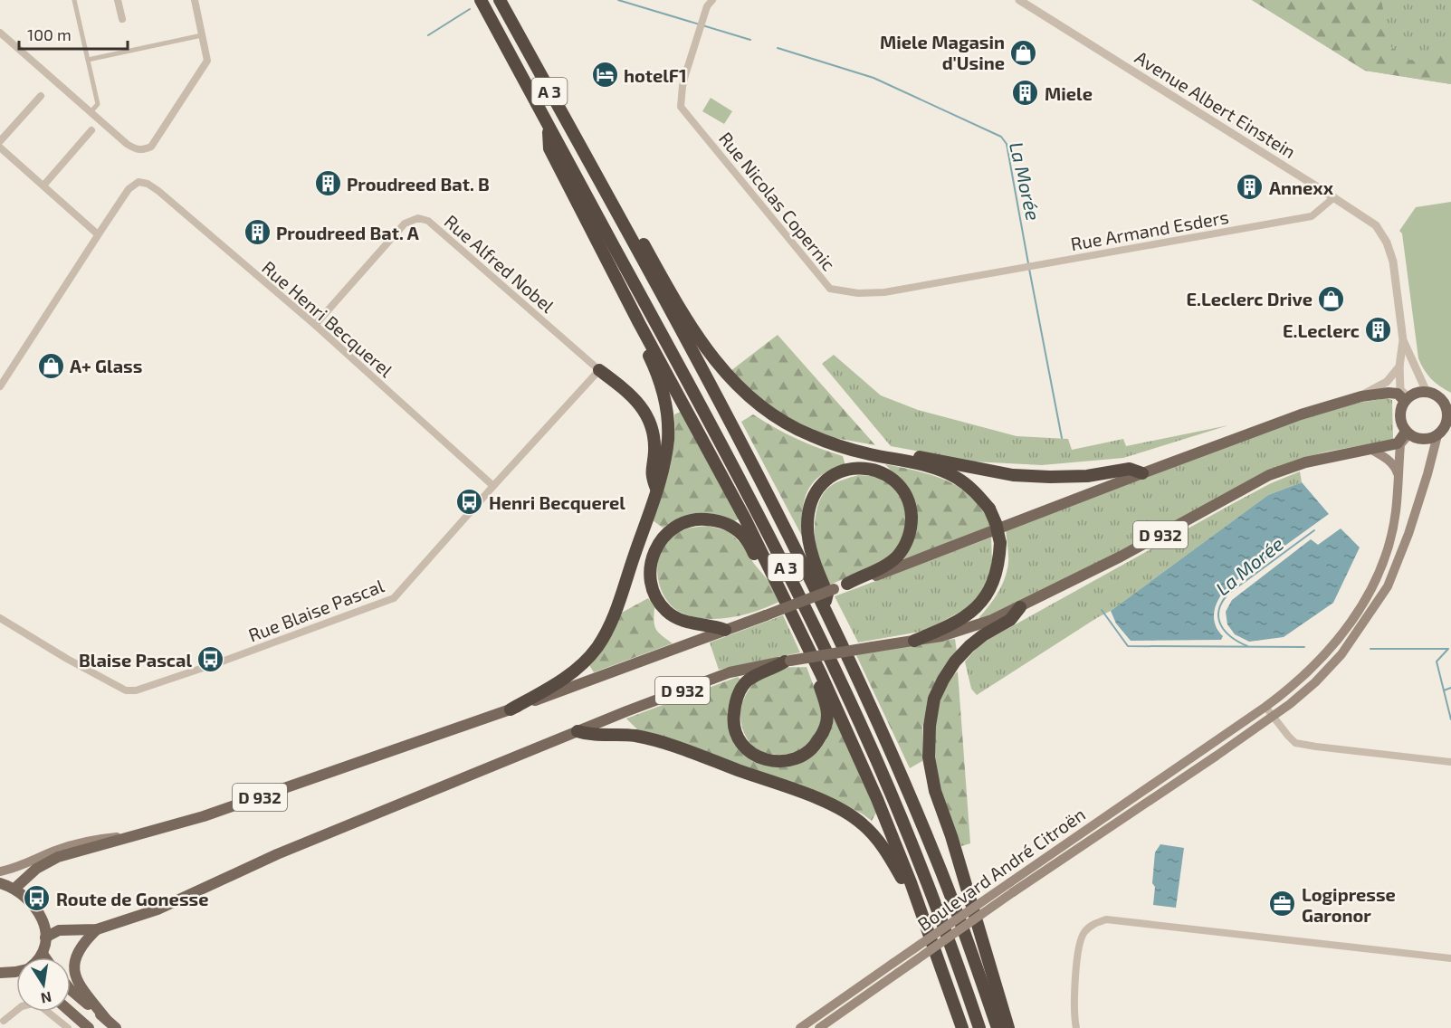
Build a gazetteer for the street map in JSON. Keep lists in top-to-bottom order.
{
  "streets": {
    "highway": ["A 3"],
    "main road": ["D 932", "Boulevard André Citroën"],
    "street": [
      "Avenue Albert Einstein",
      "Rue Nicolas Copernic",
      "Rue Armand Esders",
      "Rue Alfred Nobel",
      "Rue Henri Becquerel",
      "Rue Blaise Pascal"
    ]
  },
  "crossings": [
    ["Avenue Albert Einstein", "Rue Armand Esders"],
    ["Avenue Albert Einstein", "D 932"],
    ["Avenue Albert Einstein", "Boulevard André Citroën"],
    ["Rue Nicolas Copernic", "Rue Armand Esders"],
    ["Rue Alfred Nobel", "Rue Henri Becquerel"],
    ["Rue Alfred Nobel", "Rue Blaise Pascal"],
    ["Rue Henri Becquerel", "Rue Blaise Pascal"],
    ["D 932", "Boulevard André Citroën"]
  ],
  "water": ["La Morée"],
  "places": {
    "shop": ["Miele Magasin d'Usine", "E.Leclerc Drive", "A+ Glass"],
    "hotel": ["hotelF1"],
    "building": [
      "Miele",
      "Proudreed Bat. B",
      "Annexx",
      "Proudreed Bat. A",
      "E.Leclerc"
    ],
    "bus stop": ["Henri Becquerel", "Blaise Pascal", "Route de Gonesse"],
    "office": ["Logipresse Garonor"]
  },
  "scale_bar": "100 m",
  "north": "bottom"
}
